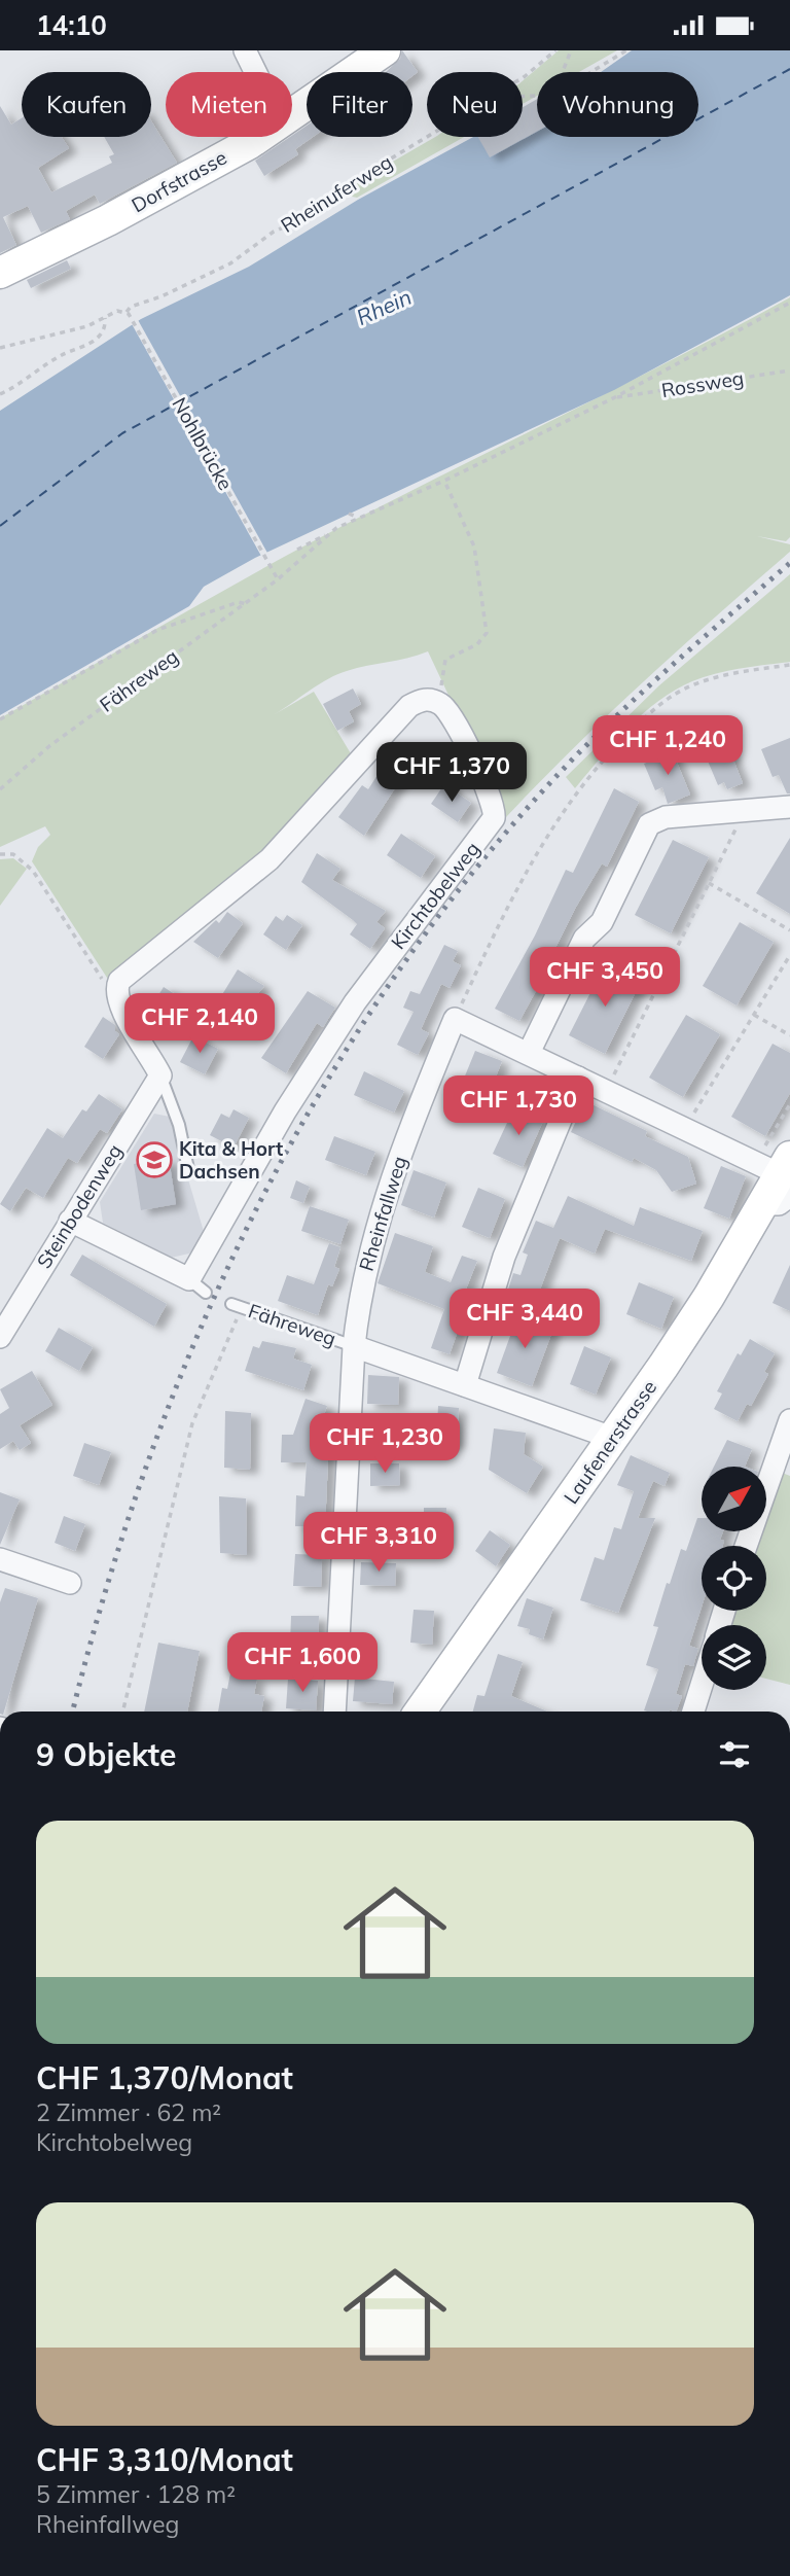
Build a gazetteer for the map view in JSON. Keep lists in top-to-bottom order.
{
  "streets": {
    "street": [
      "Dorfstrasse",
      "Kirchtobelweg",
      "Steinbodenweg",
      "Rheinfallweg",
      "Laufenerstrasse"
    ],
    "lane": ["Fähreweg"],
    "path": ["Rheinuferweg", "Rossweg", "Nohlbrücke"]
  },
  "crossings": [
    ["Rheinuferweg", "Nohlbrücke"],
    ["Nohlbrücke", "Fähreweg"],
    ["Fähreweg", "Rheinfallweg"],
    ["Kirchtobelweg", "Steinbodenweg"]
  ],
  "water": ["Rhein"],
  "places": {
    "school or university": ["Kita & Hort Dachsen"]
  },
  "north": "top right",
  "page": {
    "status": "14:10",
    "chip": [
      "Kaufen",
      "Mieten",
      "Filter",
      "Neu",
      "Wohnung"
    ],
    "price": [
      "CHF 1,240",
      "CHF 1,370",
      "CHF 3,450",
      "CHF 2,140",
      "CHF 1,730",
      "CHF 3,440",
      "CHF 1,230",
      "CHF 3,310",
      "CHF 1,600"
    ],
    "heading": "9 Objekte",
    "list": [
      {
        "name": "CHF 1,370/Monat",
        "note": "2 Zimmer · 62 m² · Kirchtobelweg"
      },
      {
        "name": "CHF 3,310/Monat",
        "note": "5 Zimmer · 128 m² · Rheinfallweg"
      }
    ]
  }
}
